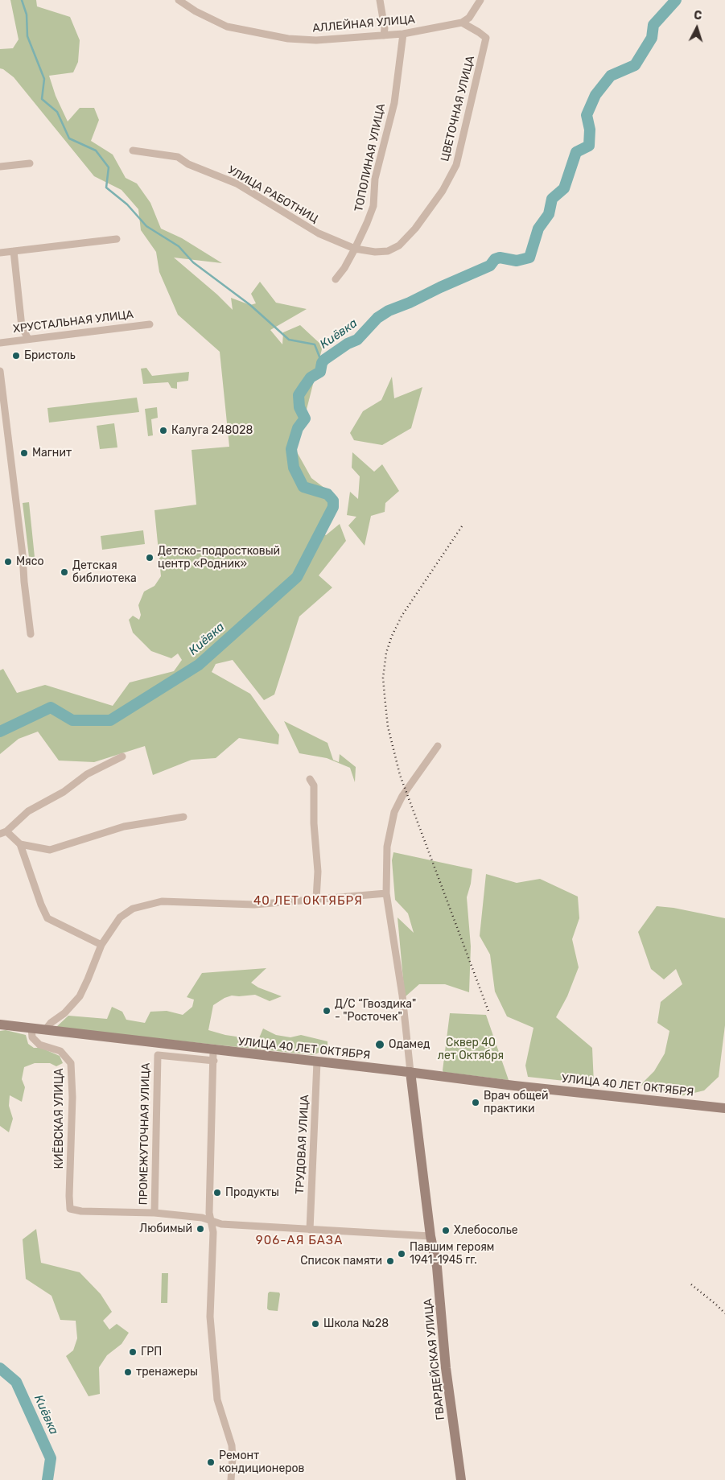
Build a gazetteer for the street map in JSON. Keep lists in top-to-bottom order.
{
  "streets": {
    "main road": ["УЛИЦА 40 ЛЕТ ОКТЯБРЯ", "ГВАРДЕЙСКАЯ УЛИЦА"],
    "street": [
      "АЛЛЕЙНАЯ УЛИЦА",
      "ЦВЕТОЧНАЯ УЛИЦА",
      "ТОПОЛИНАЯ УЛИЦА",
      "УЛИЦА РАБОТНИЦ",
      "ХРУСТАЛЬНАЯ УЛИЦА",
      "КИЁВСКАЯ УЛИЦА",
      "ПРОМЕЖУТОЧНАЯ УЛИЦА",
      "ТРУДОВАЯ УЛИЦА"
    ]
  },
  "crossings": [
    ["АЛЛЕЙНАЯ УЛИЦА", "ЦВЕТОЧНАЯ УЛИЦА"],
    ["АЛЛЕЙНАЯ УЛИЦА", "ТОПОЛИНАЯ УЛИЦА"],
    ["ЦВЕТОЧНАЯ УЛИЦА", "ТОПОЛИНАЯ УЛИЦА"],
    ["ЦВЕТОЧНАЯ УЛИЦА", "УЛИЦА РАБОТНИЦ"],
    ["ТОПОЛИНАЯ УЛИЦА", "УЛИЦА РАБОТНИЦ"],
    ["УЛИЦА 40 ЛЕТ ОКТЯБРЯ", "КИЁВСКАЯ УЛИЦА"],
    ["УЛИЦА 40 ЛЕТ ОКТЯБРЯ", "ПРОМЕЖУТОЧНАЯ УЛИЦА"],
    ["УЛИЦА 40 ЛЕТ ОКТЯБРЯ", "ТРУДОВАЯ УЛИЦА"],
    ["УЛИЦА 40 ЛЕТ ОКТЯБРЯ", "ГВАРДЕЙСКАЯ УЛИЦА"],
    ["КИЁВСКАЯ УЛИЦА", "ПРОМЕЖУТОЧНАЯ УЛИЦА"]
  ],
  "districts": ["40 ЛЕТ ОКТЯБРЯ", "906-АЯ БАЗА"],
  "water": ["Киёвка"],
  "parks": ["Сквер 40 лет Октября"],
  "places": [
    "Бристоль",
    "Калуга 248028",
    "Магнит",
    "Детско-подростковый центр «Родник»",
    "Мясо",
    "Детская библиотека",
    "Д/С “Гвоздика\" - \"Росточек\"",
    "Одамед",
    "Врач общей практики",
    "Продукты",
    "Любимый",
    "Хлебосолье",
    "Павшим героям 1941-1945 гг.",
    "Список памяти",
    "Школа №28",
    "ГРП",
    "тренажеры",
    "Ремонт кондиционеров"
  ],
  "north": "top"
}
